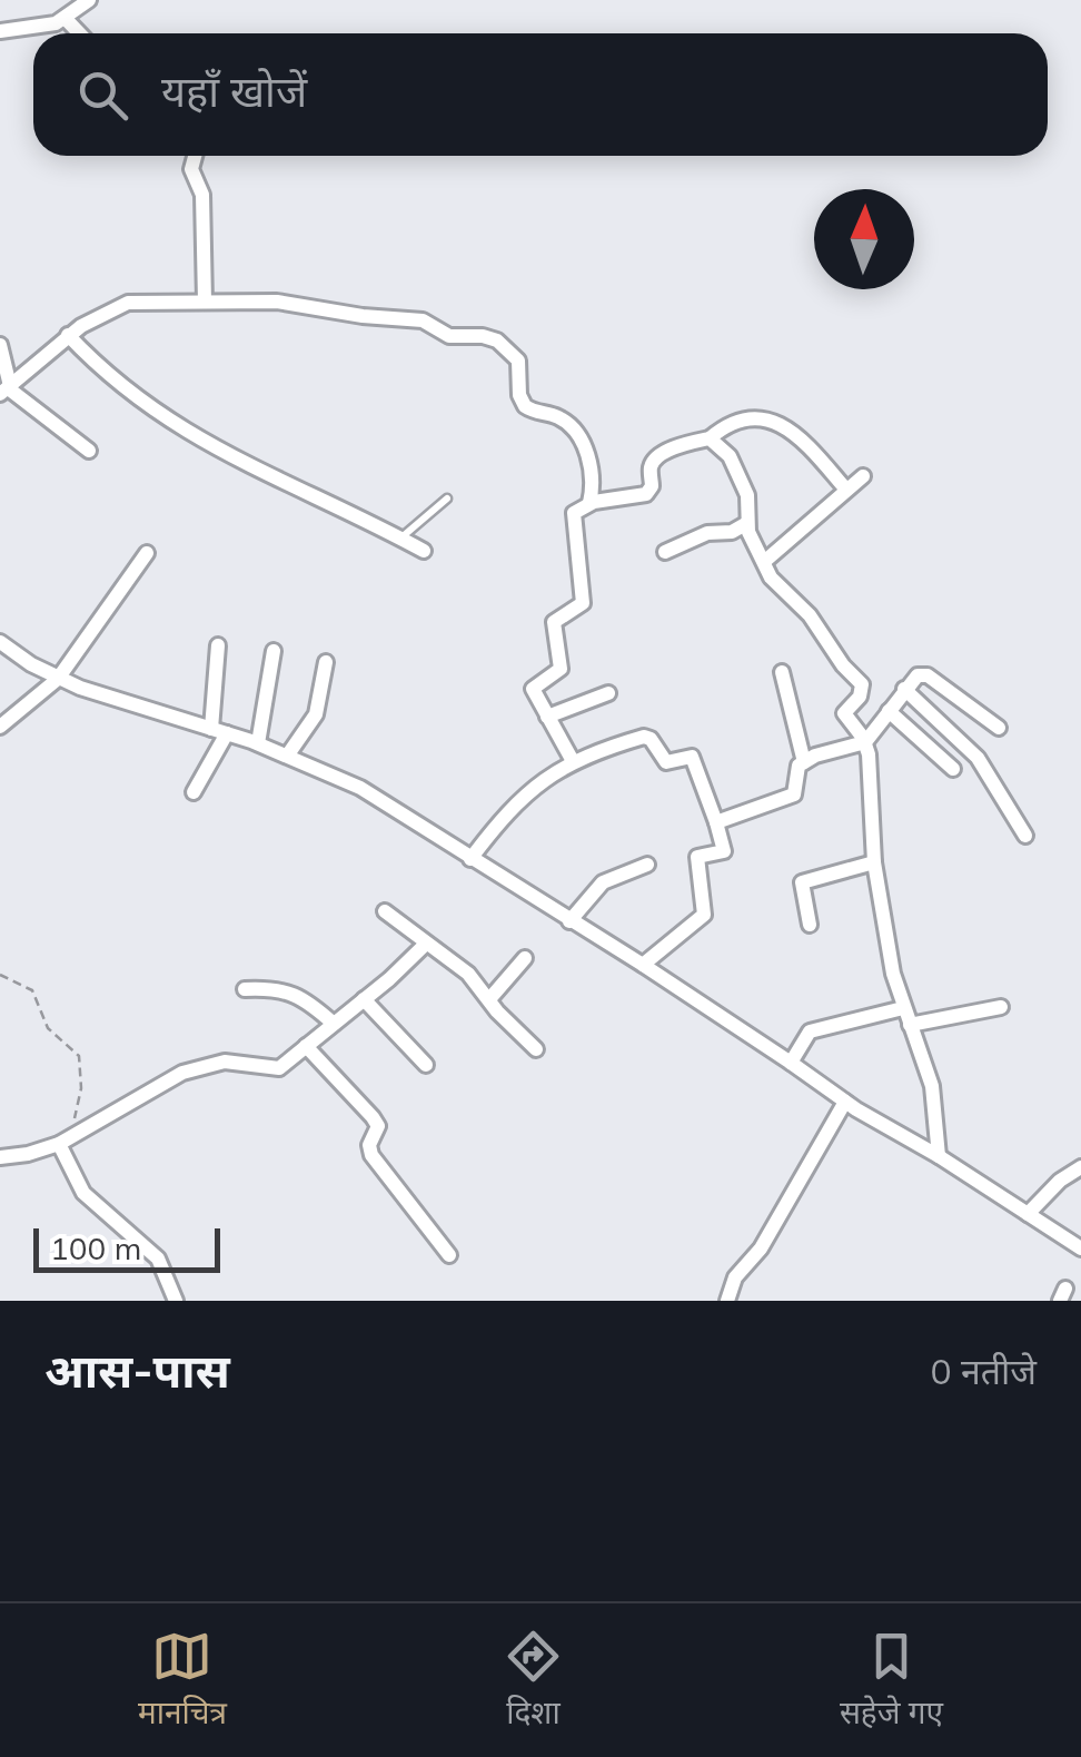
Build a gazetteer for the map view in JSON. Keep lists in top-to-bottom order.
{
  "scale_bar": "100 m",
  "north": "top",
  "page": {
    "search": "यहाँ खोजें",
    "scale": "100 m",
    "heading": ["आस-पास", "0 नतीजे"],
    "nav": ["मानचित्र", "दिशा", "सहेजे गए"]
  }
}
